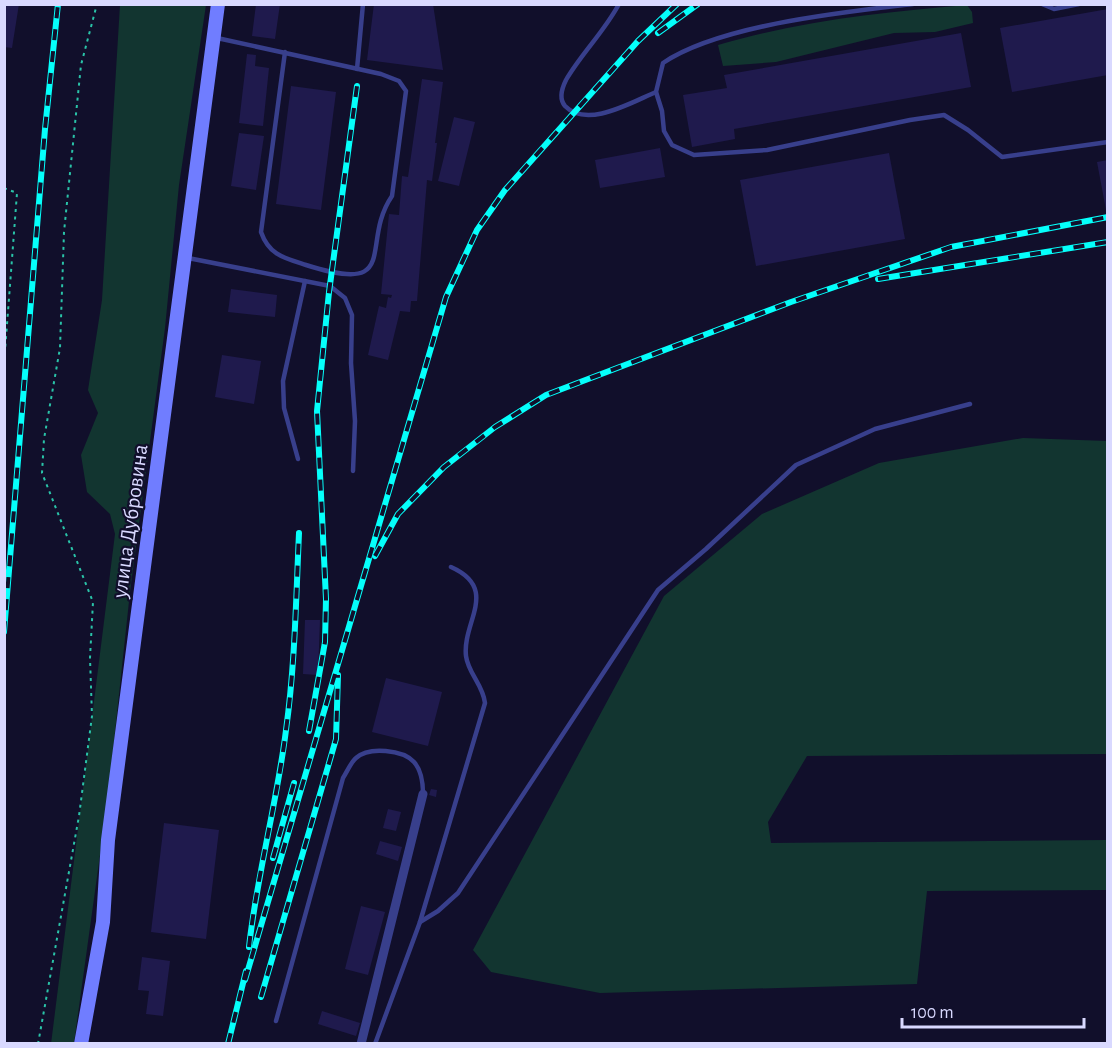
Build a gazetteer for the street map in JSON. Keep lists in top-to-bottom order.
{
  "streets": {
    "main road": ["улица Дубровина"]
  },
  "scale_bar": "100 m"
}
